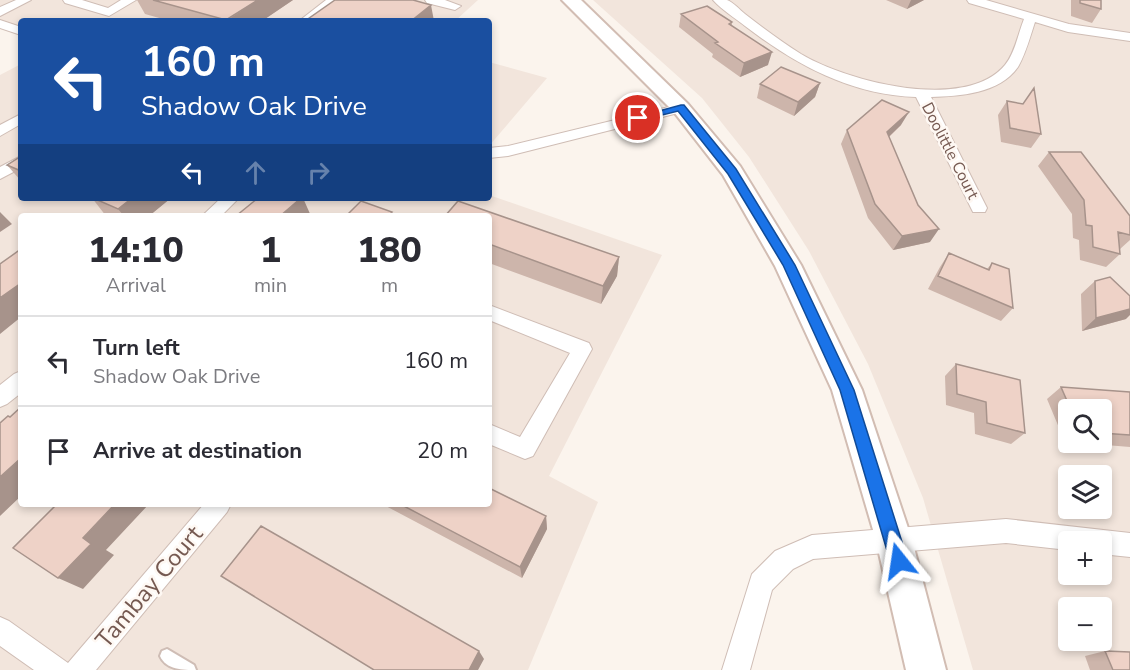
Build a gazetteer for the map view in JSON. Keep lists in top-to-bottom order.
{
  "streets": {
    "street": ["Doolittle Court", "Tambay Court"]
  },
  "page": {
    "turn": ["160 m", "Shadow Oak Drive"],
    "eta": [
      "14:10",
      "Arrival",
      "1",
      "min",
      "180",
      "m"
    ],
    "list": [
      {
        "name": "Turn left",
        "note": "Shadow Oak Drive",
        "value": "160 m"
      },
      {
        "name": "Arrive at destination",
        "value": "20 m"
      }
    ],
    "map_buttons": ["+", "−"]
  }
}
